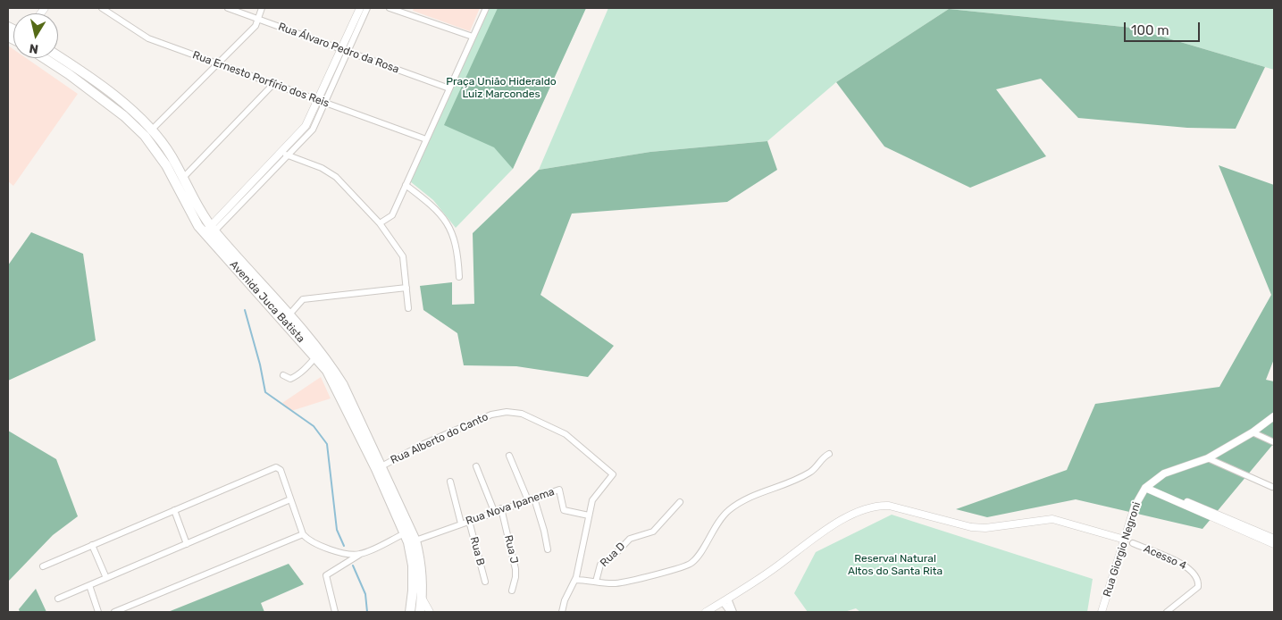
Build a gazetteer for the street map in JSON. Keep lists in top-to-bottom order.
{
  "streets": {
    "main road": ["Avenida Juca Batista"],
    "street": [
      "Rua Álvaro Pedro da Rosa",
      "Rua Ernesto Porfírio dos Reis",
      "Rua Alberto do Canto",
      "Rua Nova Ipanema",
      "Rua J",
      "Rua Giorgio Negroni",
      "Rua B",
      "Rua D",
      "Acesso 4"
    ]
  },
  "crossings": [
    ["Avenida Juca Batista", "Rua Alberto do Canto"],
    ["Avenida Juca Batista", "Rua Nova Ipanema"],
    ["Rua Alberto do Canto", "Rua Nova Ipanema"],
    ["Rua Nova Ipanema", "Rua J"],
    ["Rua Nova Ipanema", "Rua B"]
  ],
  "parks": ["Praça União Hideraldo Luiz Marcondes", "Reserval Natural Altos do Santa Rita"],
  "scale_bar": "100 m",
  "north": "bottom"
}
